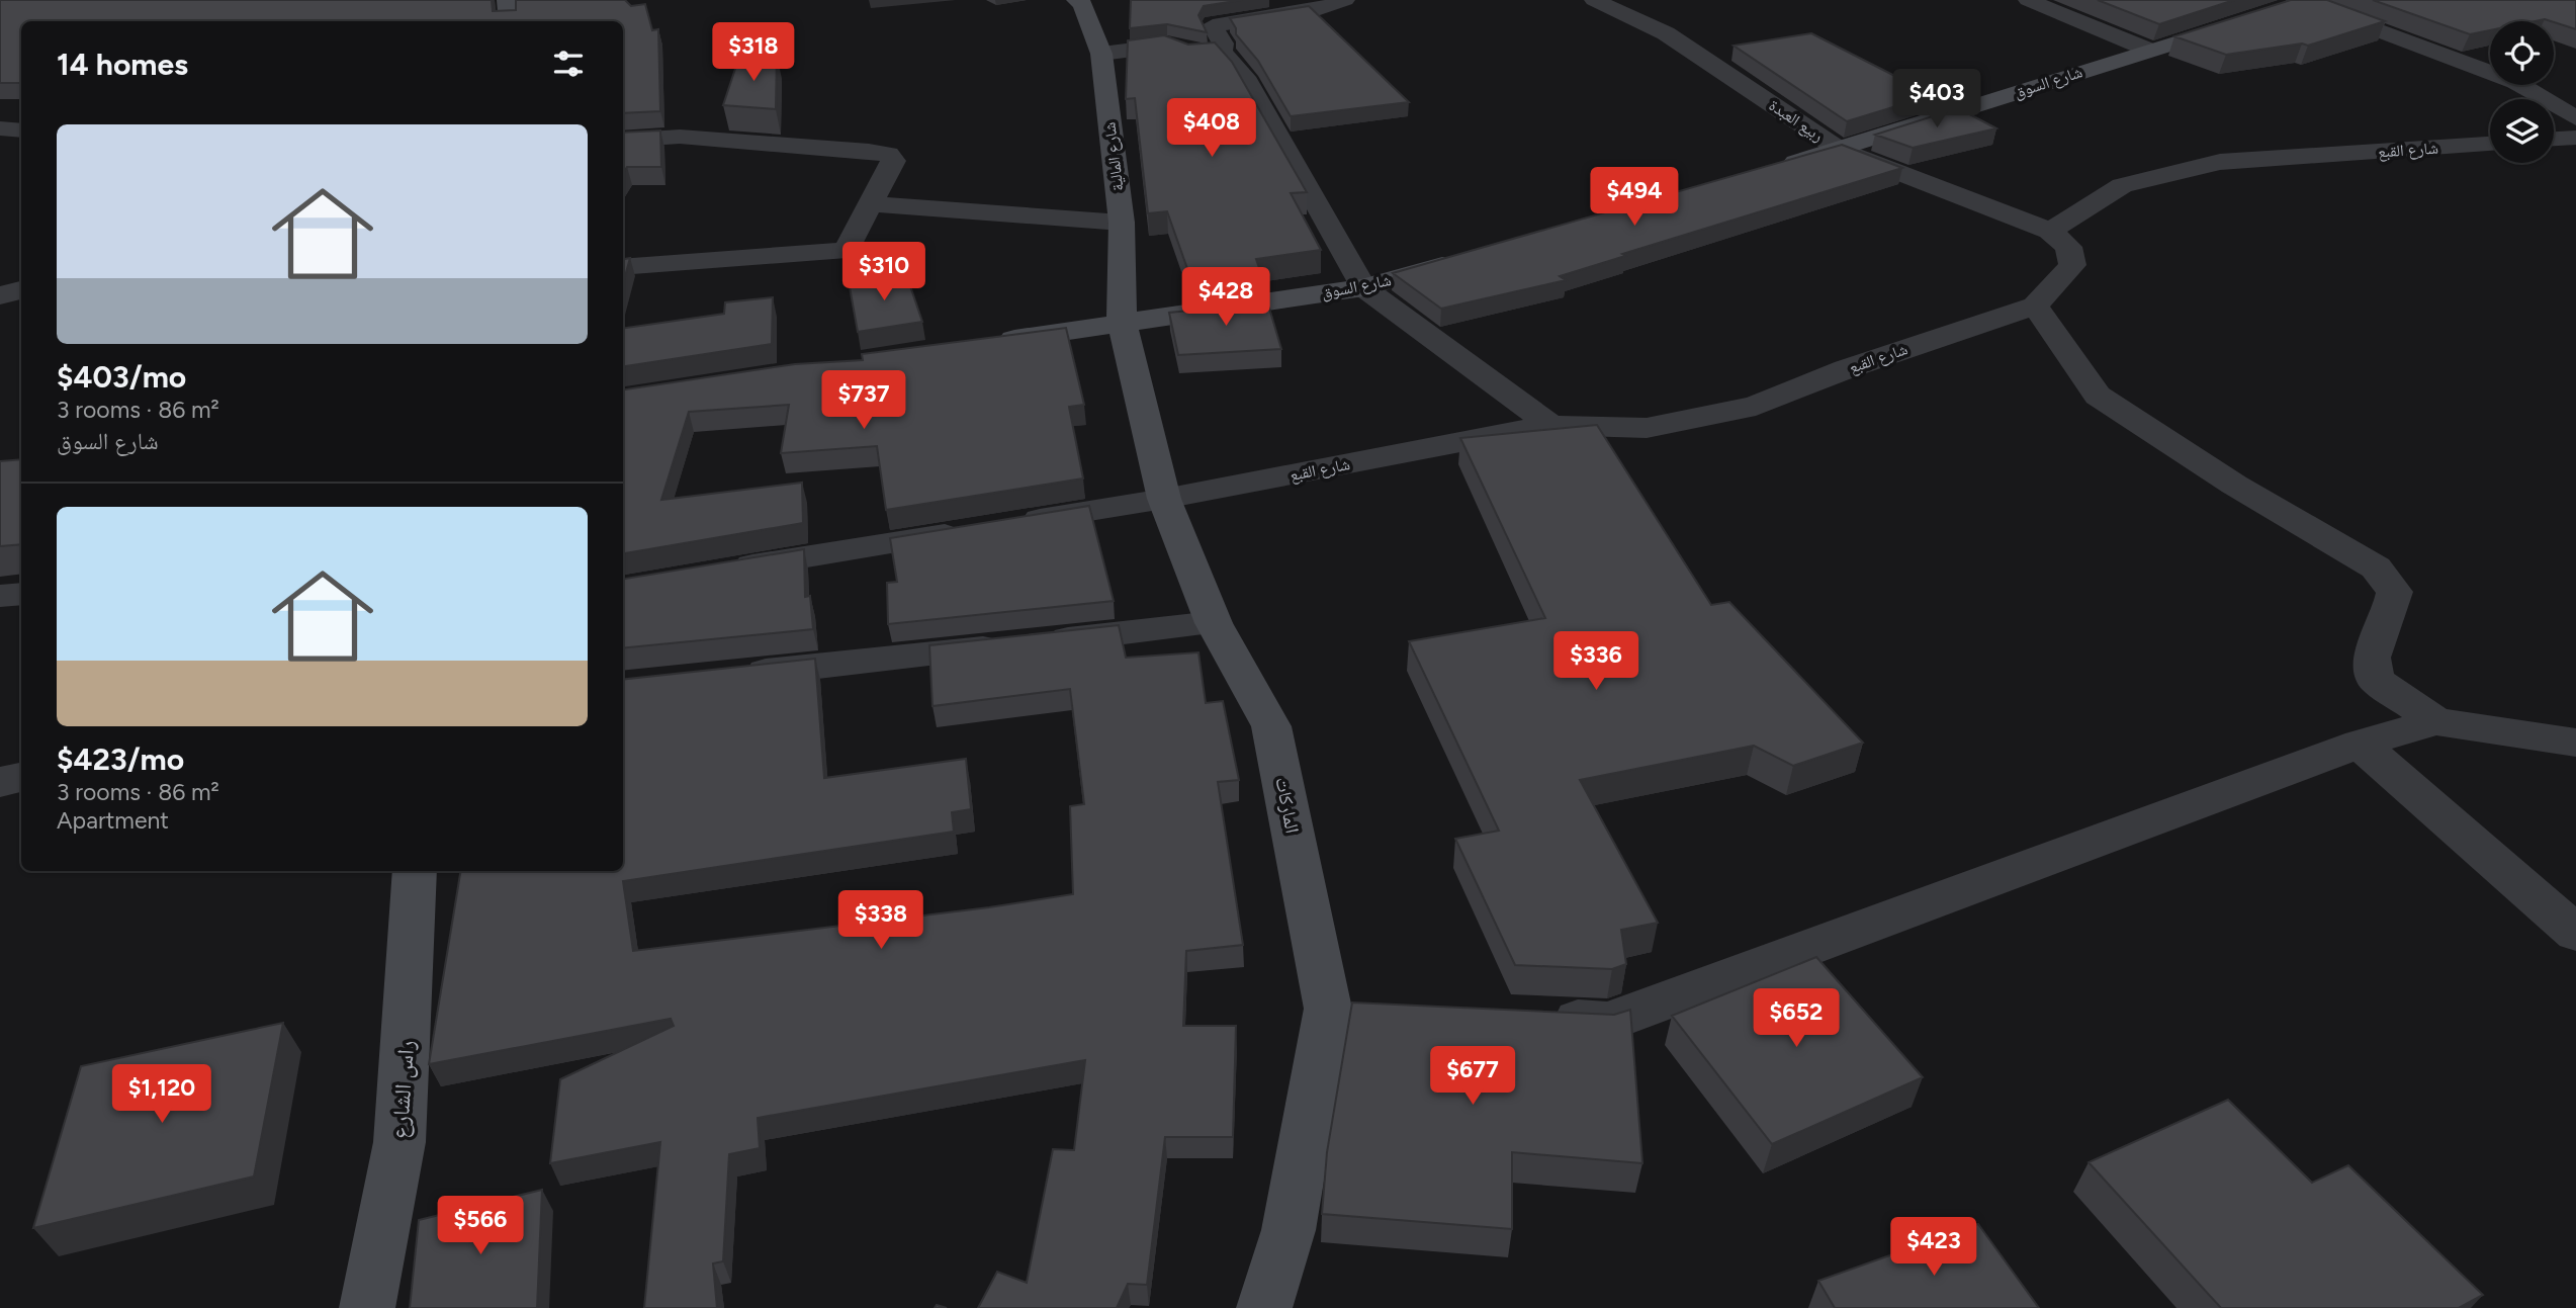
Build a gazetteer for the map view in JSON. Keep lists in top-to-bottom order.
{
  "streets": {
    "street": [
      "شارع السوق",
      "ربيع العبدة",
      "شارع القبع",
      "شارع المالية",
      "الماركات",
      "راس الشارع"
    ]
  },
  "crossings": [
    ["شارع السوق", "ربيع العبدة"],
    ["شارع السوق", "شارع المالية"],
    ["شارع السوق", "الماركات"],
    ["ربيع العبدة", "شارع القبع"],
    ["شارع القبع", "الماركات"],
    ["شارع المالية", "الماركات"]
  ],
  "page": {
    "heading": "14 homes",
    "price": [
      "$318",
      "$403",
      "$408",
      "$494",
      "$310",
      "$428",
      "$737",
      "$336",
      "$338",
      "$652",
      "$677",
      "$1,120",
      "$566",
      "$423"
    ],
    "list": [
      {
        "name": "$403/mo",
        "note": "3 rooms · 86 m² · شارع السوق"
      },
      {
        "name": "$423/mo",
        "note": "3 rooms · 86 m² · Apartment"
      }
    ]
  }
}
